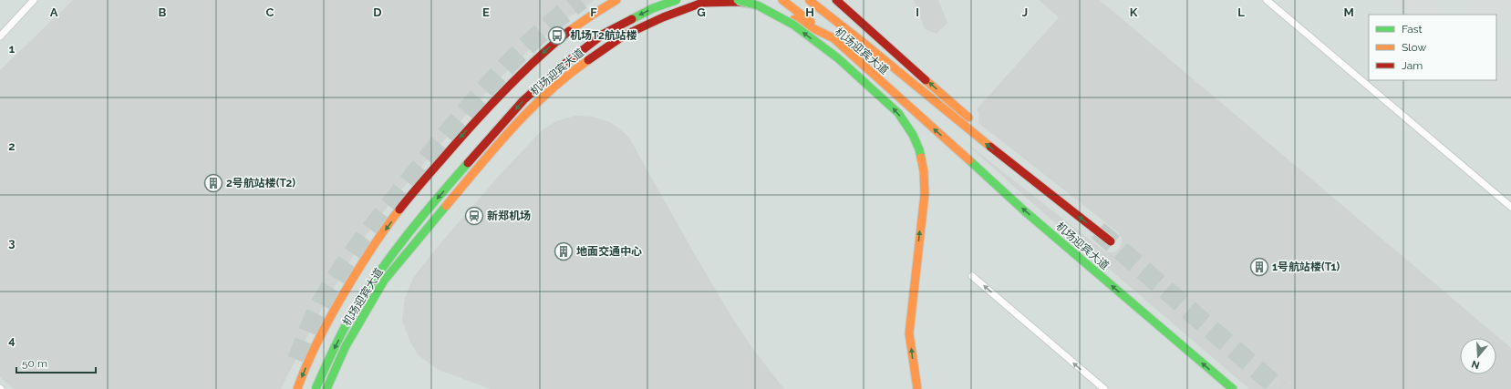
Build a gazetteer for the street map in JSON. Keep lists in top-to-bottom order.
{
  "streets": {
    "main road": ["机场迎宾大道"]
  },
  "places": {
    "bus stop": ["机场T2航站楼"],
    "building": ["2号航站楼(T2)", "地面交通中心", "1号航站楼(T1)"],
    "station": ["新郑机场"]
  },
  "legend": ["Fast", "Slow", "Jam"],
  "scale_bar": "50 m",
  "north": "bottom",
  "grid": {
    "columns": [
      "A",
      "B",
      "C",
      "D",
      "E",
      "F",
      "G",
      "H",
      "I",
      "J",
      "K",
      "L",
      "M"
    ],
    "rows": [
      "1",
      "2",
      "3",
      "4"
    ]
  }
}
